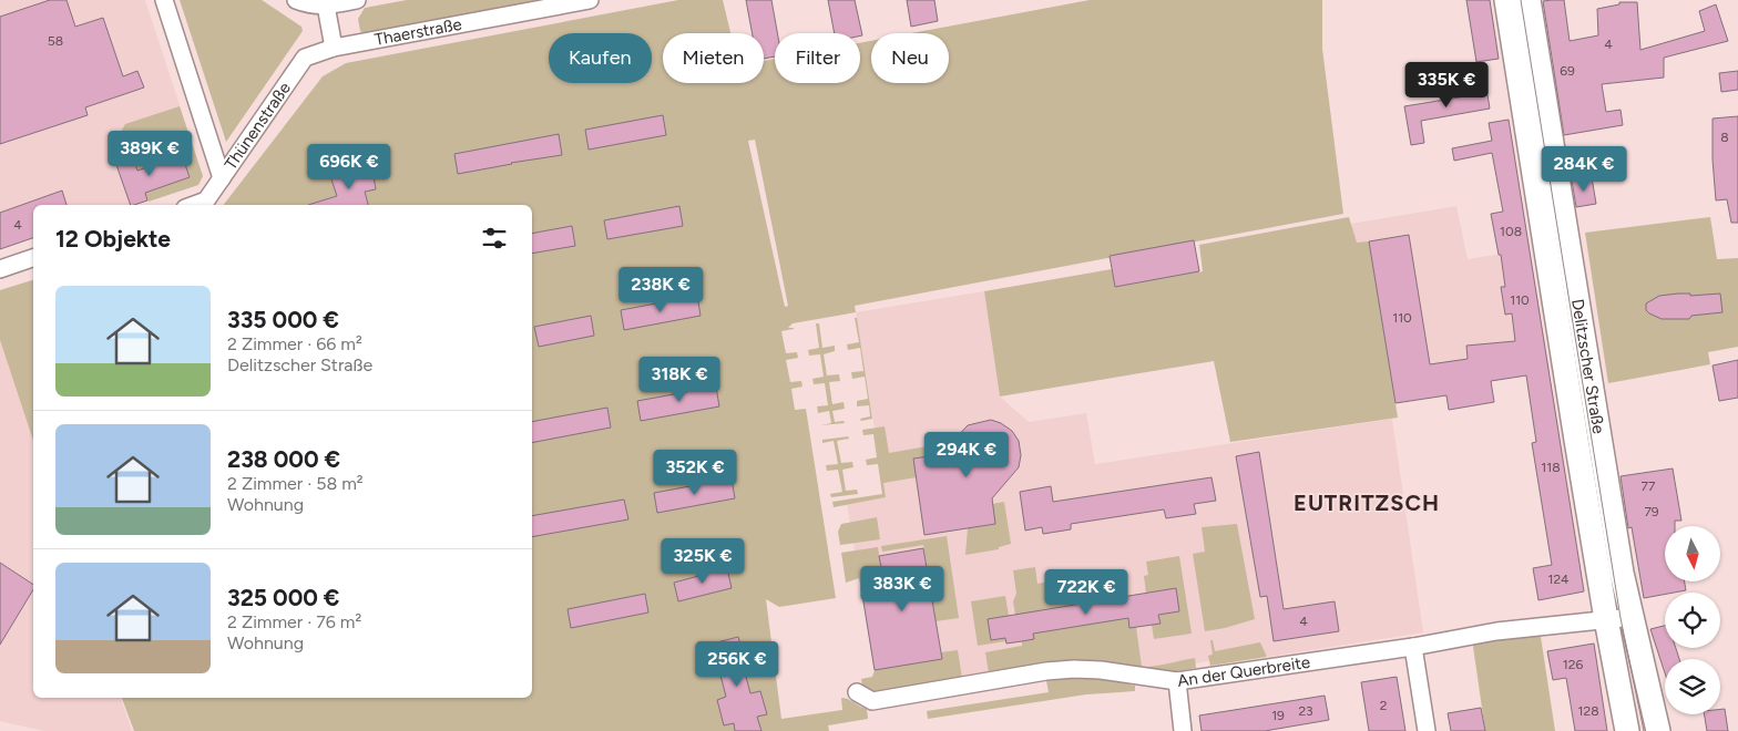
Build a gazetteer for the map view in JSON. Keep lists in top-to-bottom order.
{
  "streets": {
    "main road": ["Delitzscher Straße"],
    "street": ["Thaerstraße", "Thünenstraße", "An der Querbreite"]
  },
  "crossings": [
    ["Thaerstraße", "Thünenstraße"],
    ["Delitzscher Straße", "An der Querbreite"]
  ],
  "districts": ["EUTRITZSCH"],
  "house_numbers": [
    "58",
    "4",
    "69",
    "8",
    "4",
    "108",
    "110",
    "110",
    "118",
    "77",
    "79",
    "124",
    "4",
    "126",
    "2",
    "23",
    "128",
    "19"
  ],
  "north": "bottom",
  "page": {
    "chip": [
      "Kaufen",
      "Mieten",
      "Filter",
      "Neu"
    ],
    "price": [
      "335K €",
      "389K €",
      "696K €",
      "284K €",
      "238K €",
      "318K €",
      "294K €",
      "352K €",
      "325K €",
      "383K €",
      "722K €",
      "256K €"
    ],
    "heading": "12 Objekte",
    "list": [
      {
        "name": "335 000 €",
        "note": "2 Zimmer · 66 m² · Delitzscher Straße"
      },
      {
        "name": "238 000 €",
        "note": "2 Zimmer · 58 m² · Wohnung"
      },
      {
        "name": "325 000 €",
        "note": "2 Zimmer · 76 m² · Wohnung"
      }
    ]
  }
}
